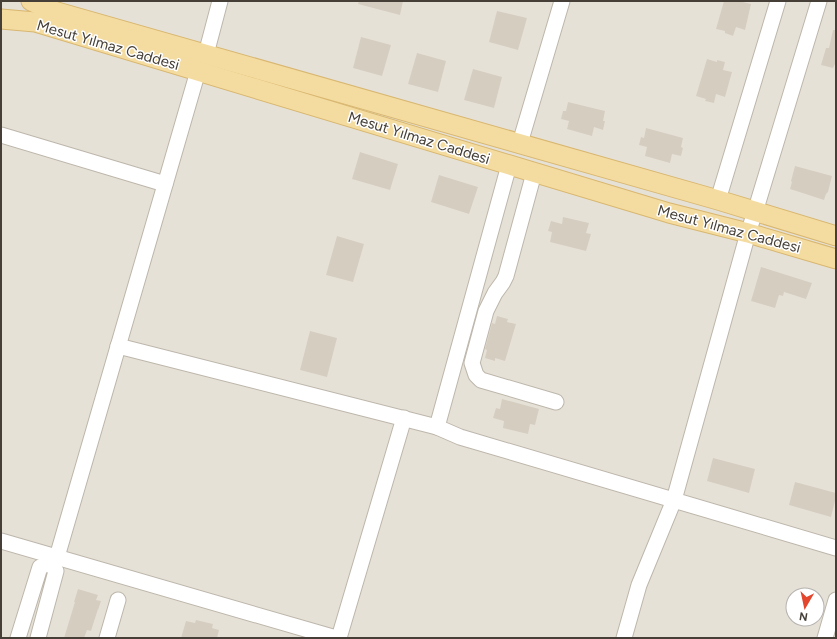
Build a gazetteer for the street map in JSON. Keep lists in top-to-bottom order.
{
  "streets": {
    "main road": ["Mesut Yılmaz Caddesi"]
  },
  "north": "bottom"
}
